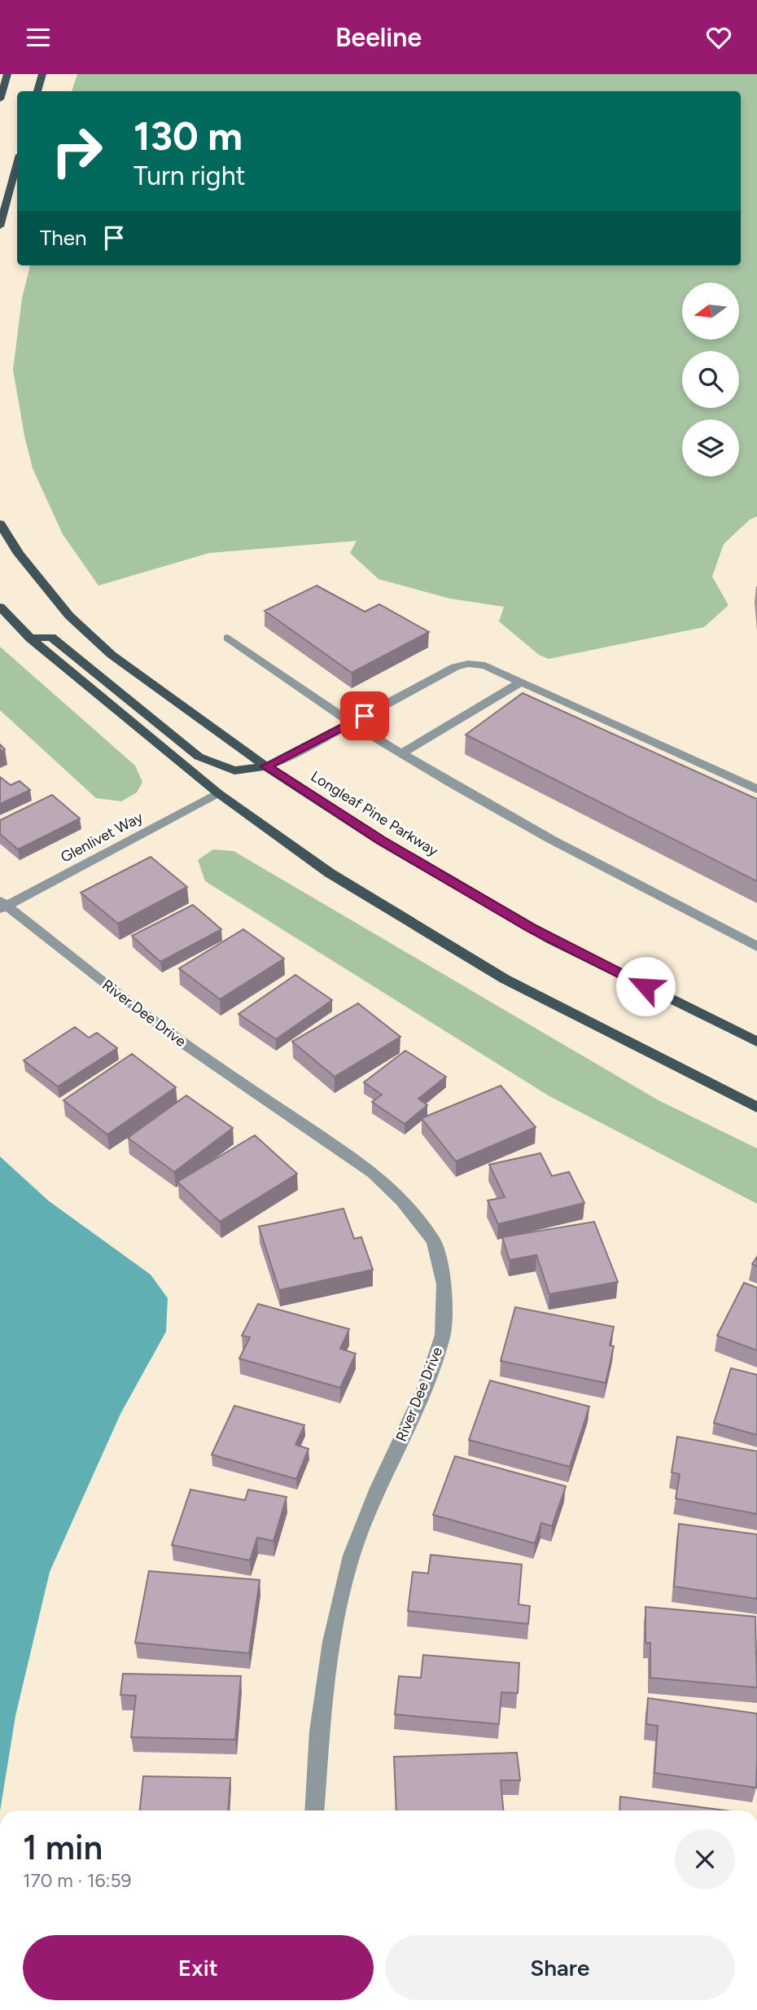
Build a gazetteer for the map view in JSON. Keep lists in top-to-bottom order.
{
  "streets": {
    "main road": ["Longleaf Pine Parkway"],
    "street": ["Glenlivet Way", "River Dee Drive"]
  },
  "crossings": [
    ["Glenlivet Way", "River Dee Drive"]
  ],
  "north": "left",
  "page": {
    "header": "Beeline",
    "turn": ["130 m", "Turn right"],
    "then": "Then",
    "heading": ["1 min", "170 m · 16:59"],
    "buttons": ["Exit", "Share"]
  }
}
